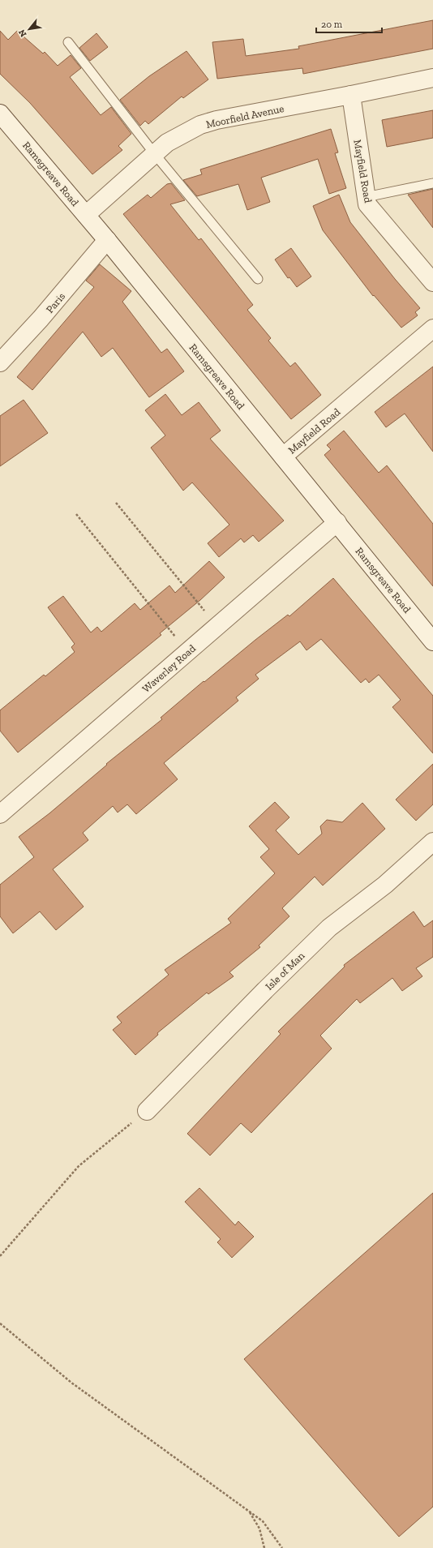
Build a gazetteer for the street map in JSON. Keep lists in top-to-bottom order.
{
  "streets": {
    "street": [
      "Moorfield Avenue",
      "Mayfield Road",
      "Ramsgreave Road",
      "Paris",
      "Waverley Road",
      "Isle of Man"
    ]
  },
  "crossings": [
    ["Moorfield Avenue", "Mayfield Road"],
    ["Moorfield Avenue", "Ramsgreave Road"],
    ["Mayfield Road", "Ramsgreave Road"],
    ["Ramsgreave Road", "Paris"],
    ["Ramsgreave Road", "Waverley Road"]
  ],
  "scale_bar": "20 m",
  "north": "bottom left"
}
